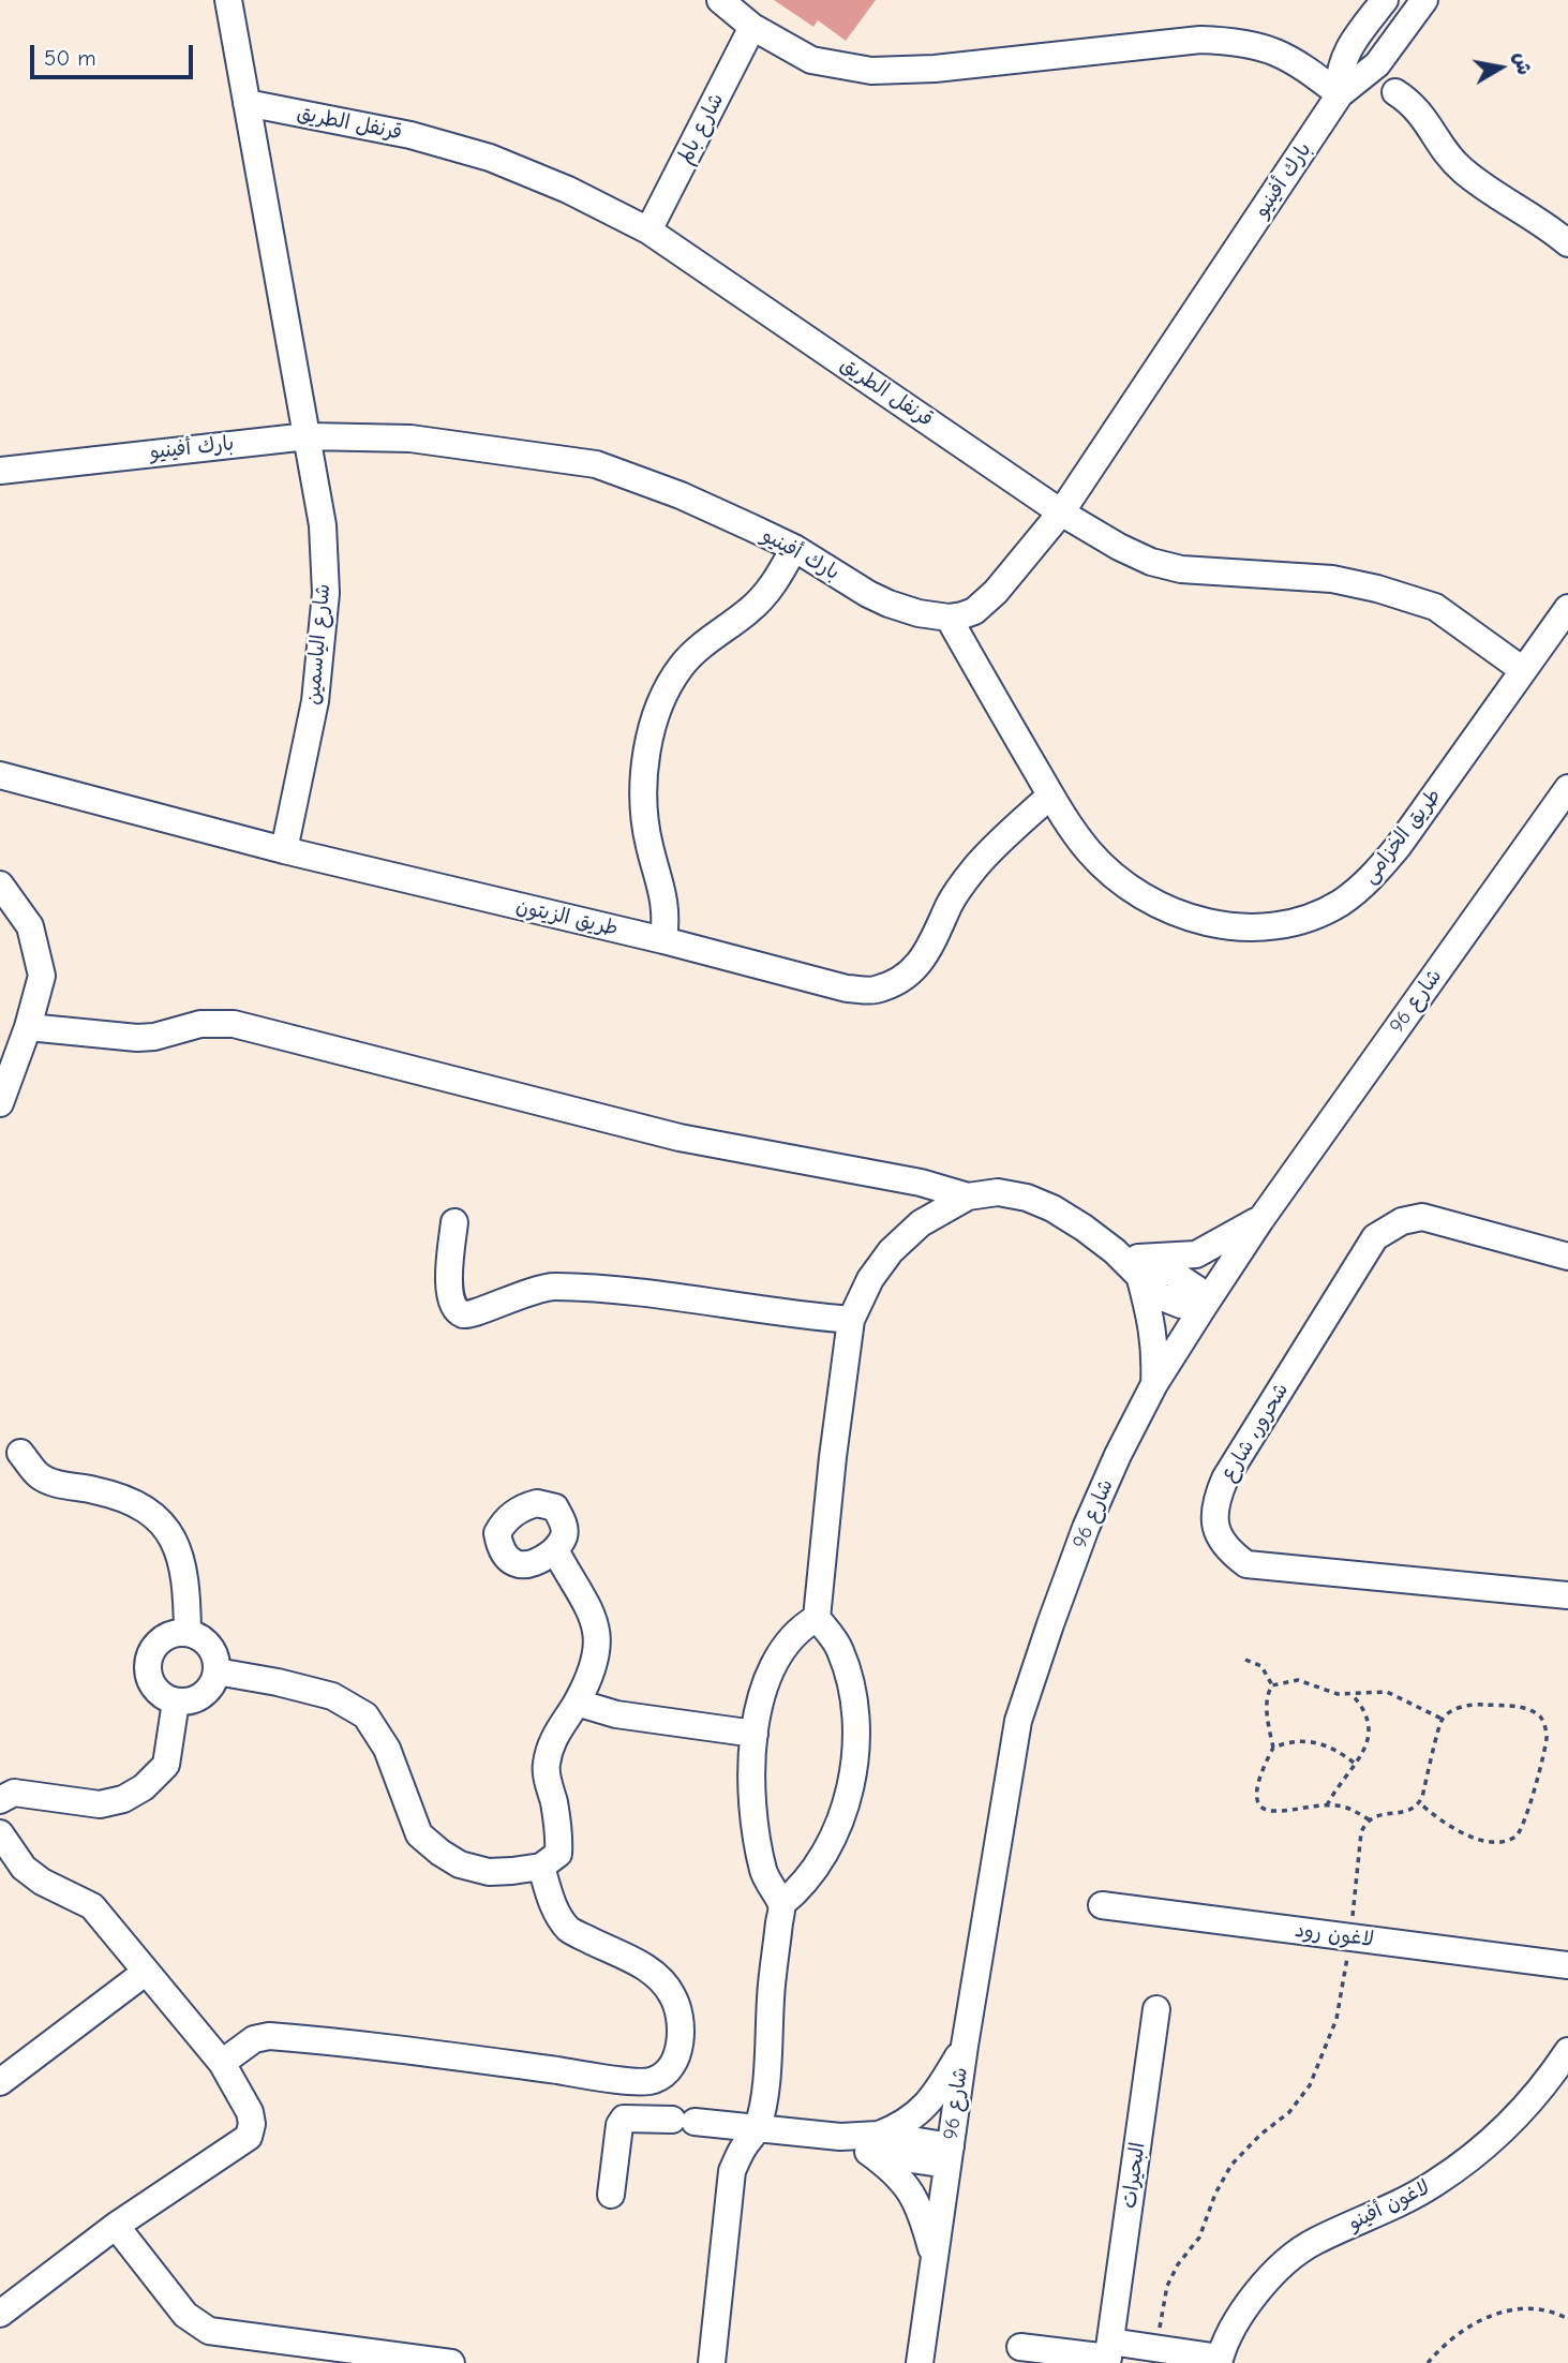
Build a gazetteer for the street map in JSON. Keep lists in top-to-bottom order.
{
  "streets": {
    "street": [
      "قرنفل الطريق",
      "شارع بالم",
      "بارك أفينيو",
      "شارع الياسمين",
      "طريق الخزامى",
      "طريق الزيتون",
      "شارع 96",
      "شحرور، شارع",
      "لاغون رود",
      "البحيرات",
      "لاغون أفينو"
    ]
  },
  "crossings": [
    ["قرنفل الطريق", "شارع بالم"],
    ["قرنفل الطريق", "بارك أفينيو"],
    ["قرنفل الطريق", "شارع الياسمين"],
    ["قرنفل الطريق", "طريق الخزامى"],
    ["بارك أفينيو", "شارع الياسمين"],
    ["بارك أفينيو", "طريق الخزامى"],
    ["شارع الياسمين", "طريق الزيتون"],
    ["طريق الخزامى", "طريق الزيتون"]
  ],
  "scale_bar": "50 m",
  "north": "right"
}
